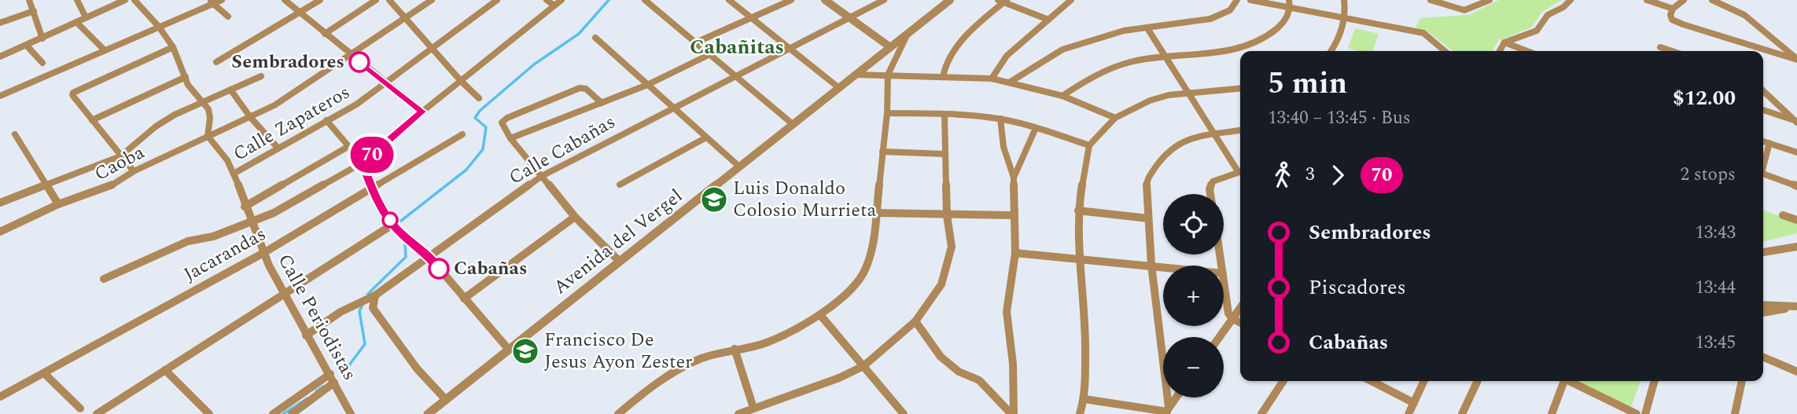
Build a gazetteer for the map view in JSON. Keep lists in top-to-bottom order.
{
  "streets": {
    "street": [
      "Calle Zapateros",
      "Calle Cabañas",
      "Caoba",
      "Avenida del Vergel",
      "Jacarandas",
      "Calle Periodistas"
    ]
  },
  "crossings": [
    ["Calle Zapateros", "Calle Periodistas"],
    ["Calle Cabañas", "Calle Periodistas"],
    ["Caoba", "Calle Periodistas"],
    ["Jacarandas", "Calle Periodistas"]
  ],
  "districts": ["Cabañitas"],
  "places": {
    "other": ["Sembradores", "Cabañas"],
    "school or university": ["Luis Donaldo Colosio Murrieta", "Francisco De Jesus Ayon Zester"]
  },
  "lines": ["bus line 70"],
  "page": {
    "on_map": "70",
    "heading": ["5 min", "13:40 – 13:45 · Bus", "$12.00"],
    "legs": ["3", "70", "2 stops"],
    "map_buttons": ["+", "−"],
    "list": [
      {
        "name": "Sembradores",
        "value": "13:43"
      },
      {
        "name": "Piscadores",
        "value": "13:44"
      },
      {
        "name": "Cabañas",
        "value": "13:45"
      }
    ]
  }
}
